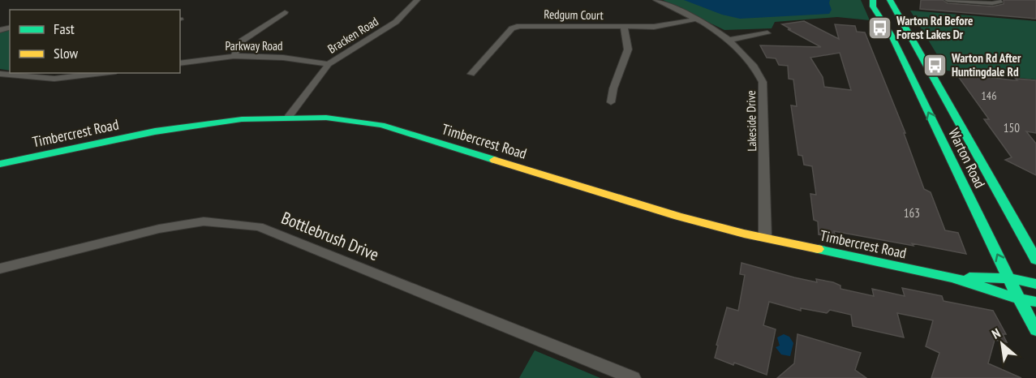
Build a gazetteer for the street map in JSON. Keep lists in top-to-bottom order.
{
  "streets": {
    "main road": ["Timbercrest Road", "Warton Road"],
    "street": [
      "Redgum Court",
      "Bracken Road",
      "Parkway Road",
      "Lakeside Drive",
      "Bottlebrush Drive"
    ]
  },
  "crossings": [
    ["Redgum Court", "Lakeside Drive"],
    ["Bracken Road", "Parkway Road"],
    ["Bracken Road", "Timbercrest Road"],
    ["Lakeside Drive", "Timbercrest Road"],
    ["Timbercrest Road", "Warton Road"]
  ],
  "places": {
    "bus stop": ["Warton Rd Before Forest Lakes Dr", "Warton Rd After Huntingdale Rd"]
  },
  "house_numbers": ["146", "150", "163"],
  "legend": ["Fast", "Slow"],
  "north": "top left"
}
